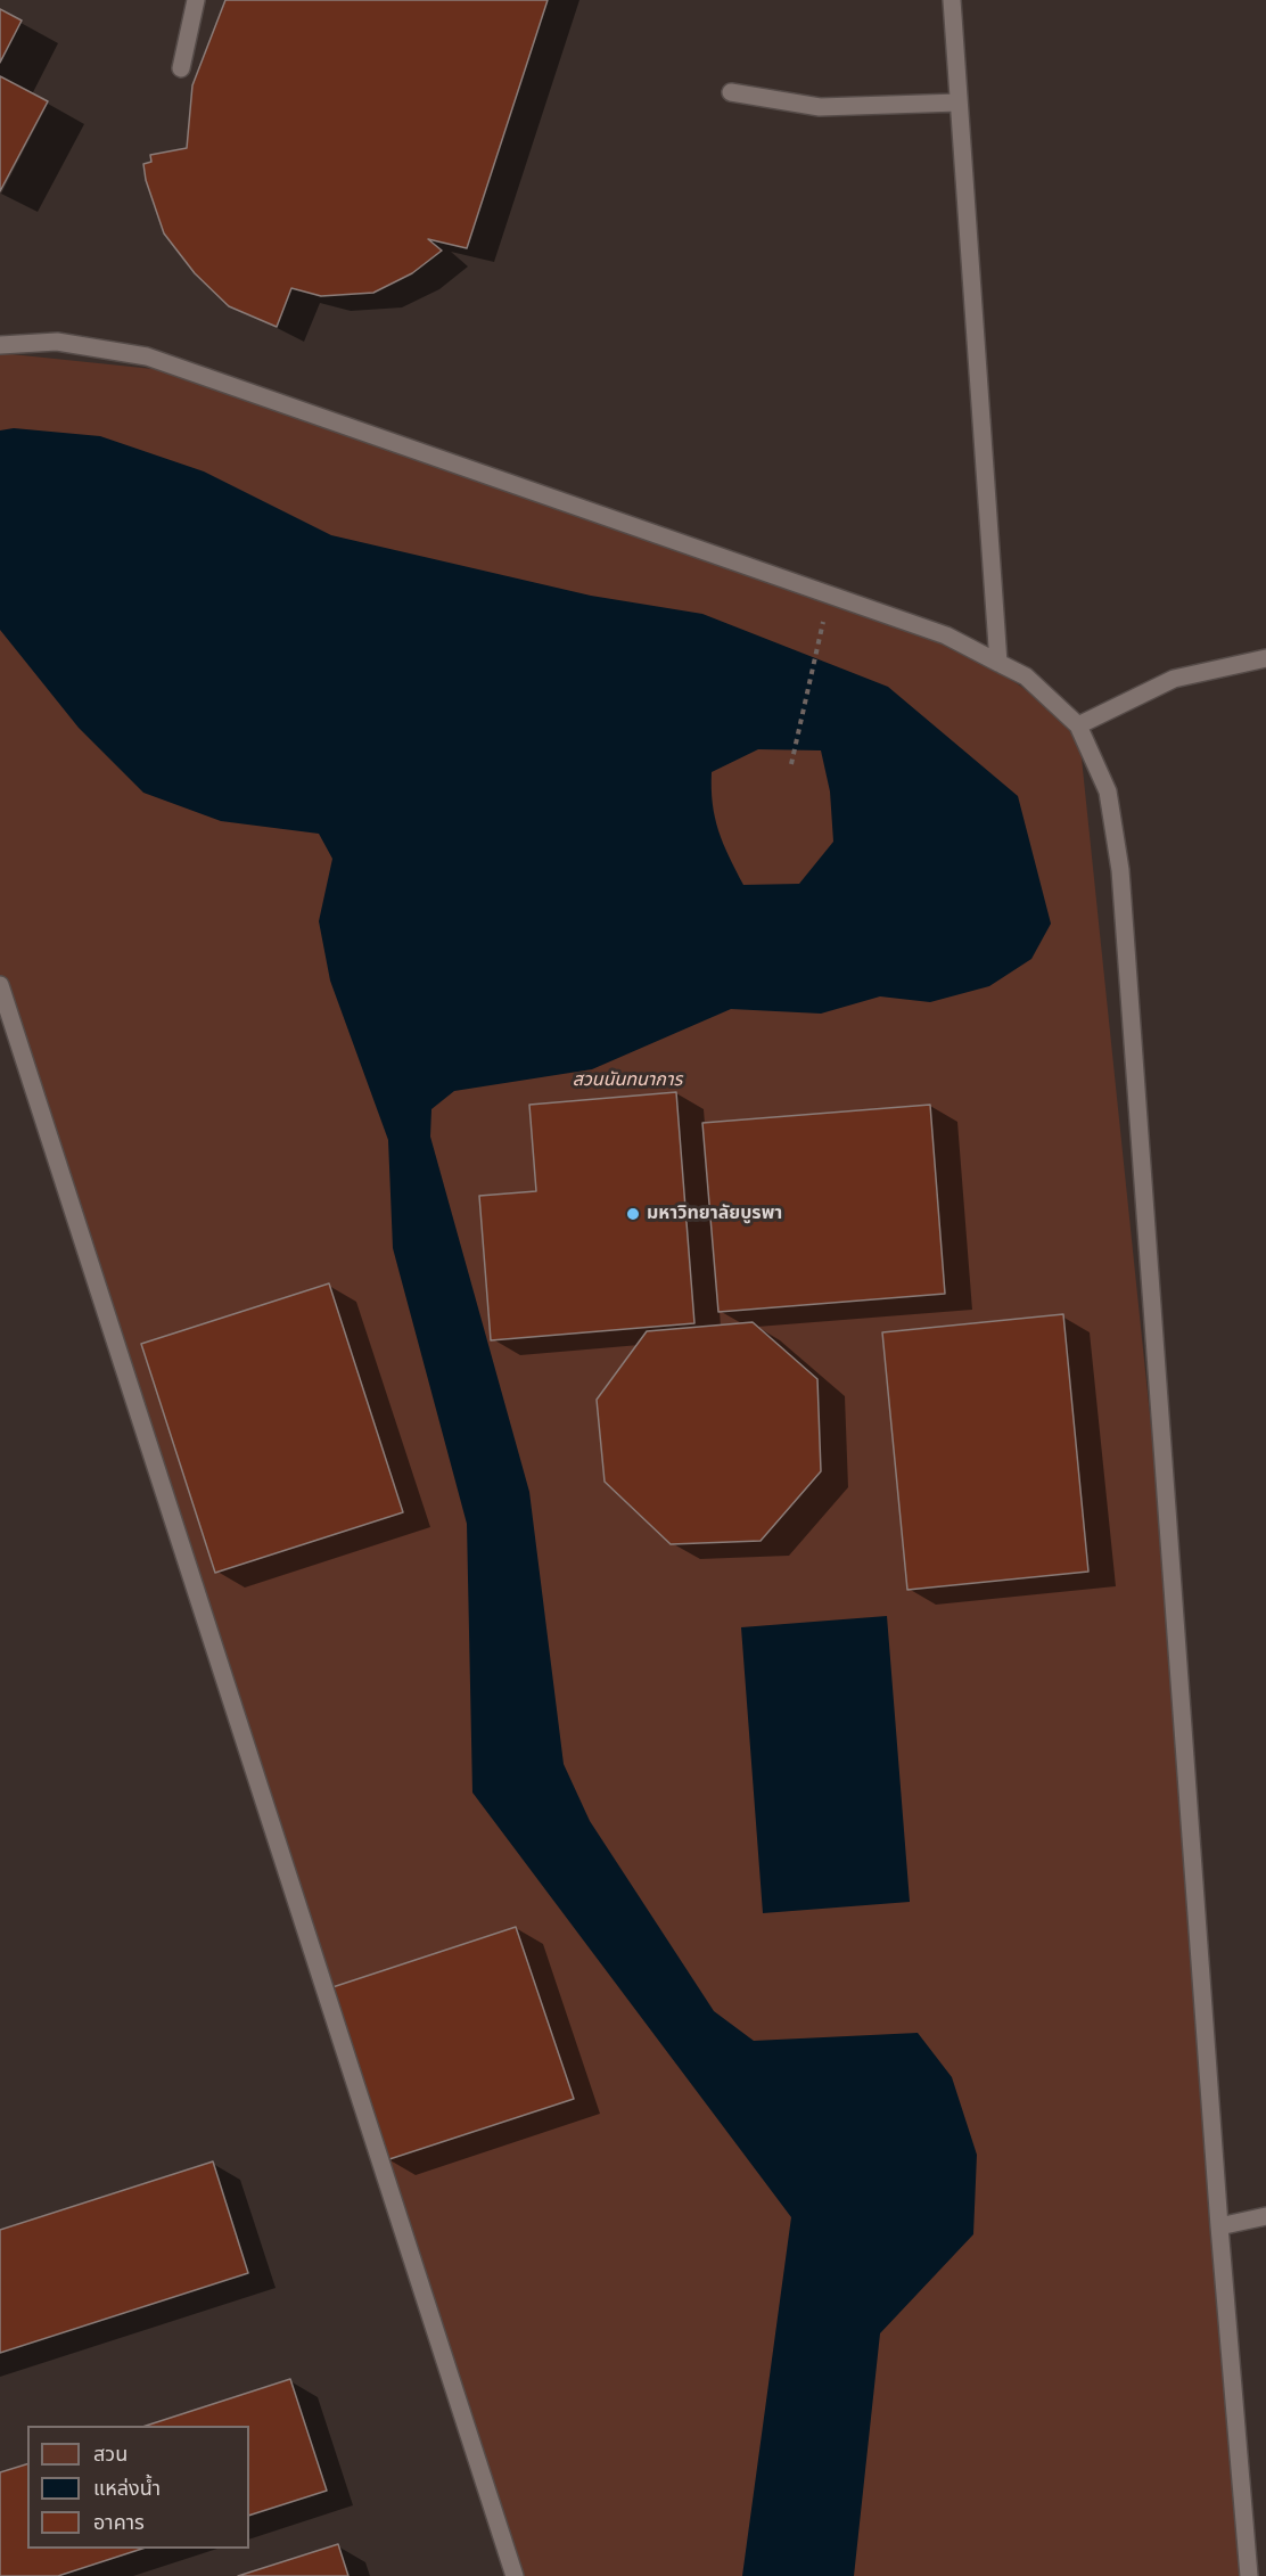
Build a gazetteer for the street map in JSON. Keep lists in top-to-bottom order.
{
  "parks": ["สวนนันทนาการ"],
  "places": ["มหาวิทยาลัยบูรพา"],
  "legend": ["สวน", "แหล่งน้ำ", "อาคาร"]
}
